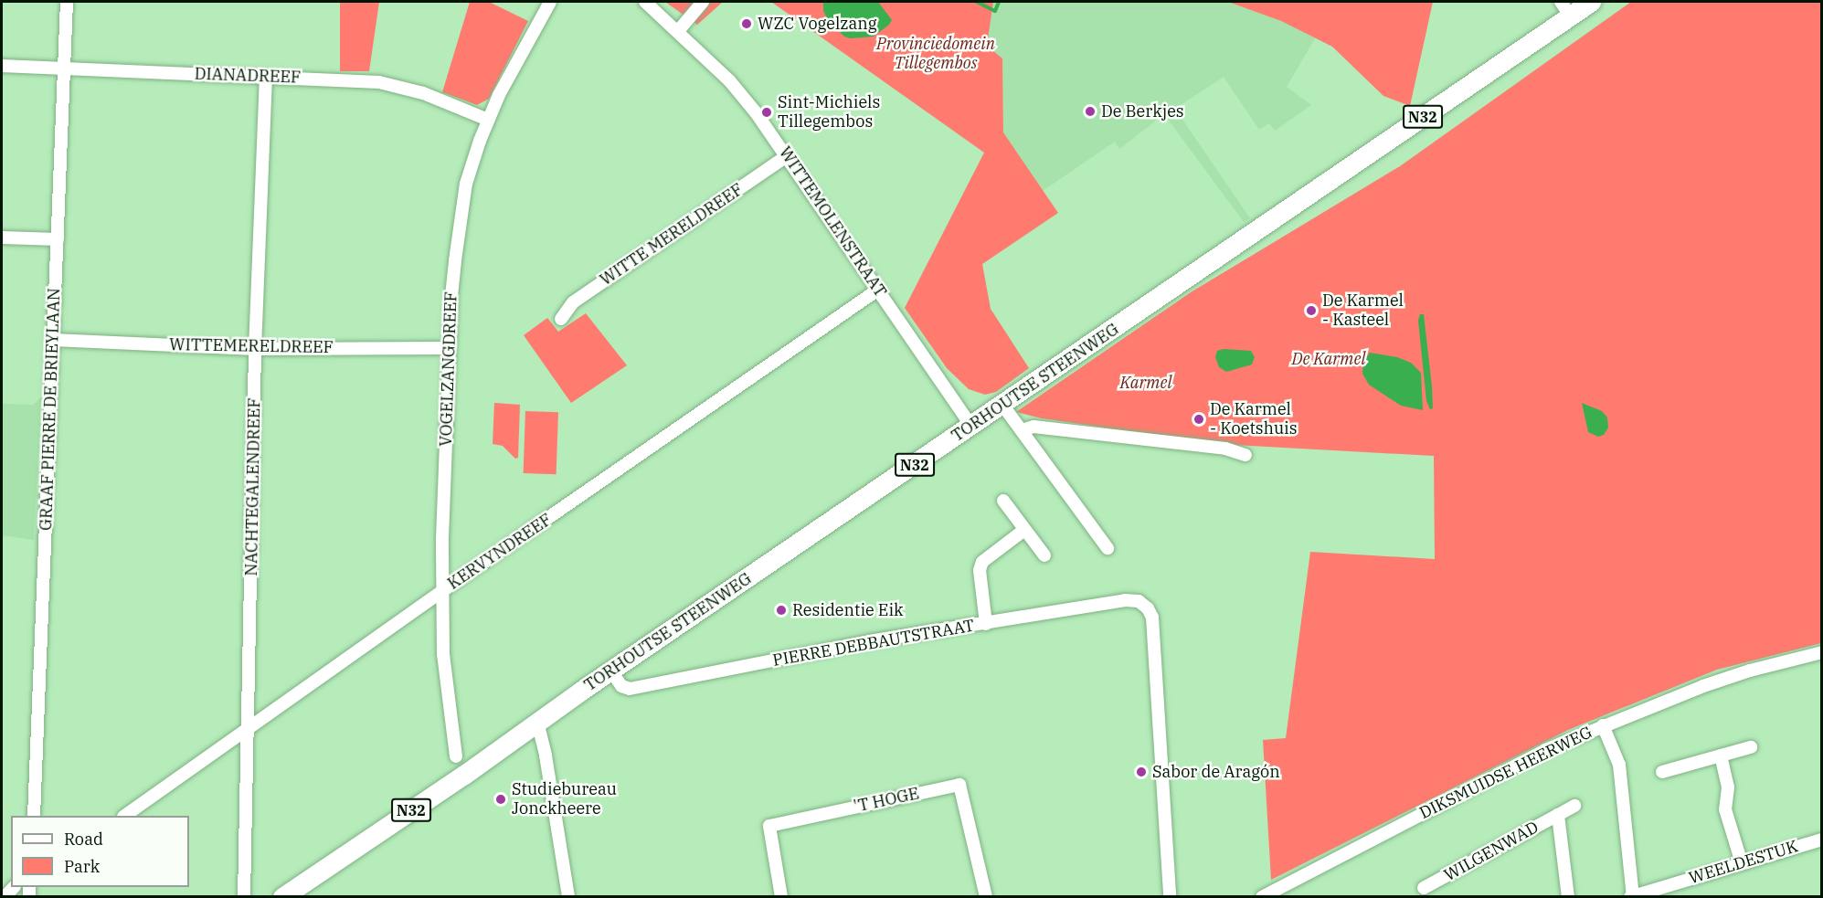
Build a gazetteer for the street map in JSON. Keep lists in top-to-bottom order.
{
  "streets": {
    "main road": ["N32", "TORHOUTSE STEENWEG"],
    "street": [
      "DIANADREEF",
      "WITTEMOLENSTRAAT",
      "WITTE MERELDREEF",
      "WITTEMERELDREEF",
      "VOGELZANGDREEF",
      "GRAAF PIERRE DE BRIEYLAAN",
      "NACHTEGALENDREEF",
      "KERVYNDREEF",
      "PIERRE DEBBAUTSTRAAT",
      "DIKSMUIDSE HEERWEG",
      "'T HOGE",
      "WILGENWAD",
      "WEELDESTUK"
    ]
  },
  "crossings": [
    ["DIANADREEF", "VOGELZANGDREEF"],
    ["DIANADREEF", "GRAAF PIERRE DE BRIEYLAAN"],
    ["DIANADREEF", "NACHTEGALENDREEF"],
    ["WITTEMOLENSTRAAT", "WITTE MERELDREEF"],
    ["WITTEMOLENSTRAAT", "TORHOUTSE STEENWEG"],
    ["WITTEMOLENSTRAAT", "KERVYNDREEF"],
    ["WITTEMERELDREEF", "VOGELZANGDREEF"],
    ["WITTEMERELDREEF", "GRAAF PIERRE DE BRIEYLAAN"],
    ["WITTEMERELDREEF", "NACHTEGALENDREEF"],
    ["VOGELZANGDREEF", "KERVYNDREEF"],
    ["TORHOUTSE STEENWEG", "PIERRE DEBBAUTSTRAAT"],
    ["NACHTEGALENDREEF", "KERVYNDREEF"]
  ],
  "parks": ["Provinciedomein Tillegembos", "De Karmel", "Karmel"],
  "places": [
    "WZC Vogelzang",
    "De Berkjes",
    "Sint-Michiels Tillegembos",
    "De Karmel - Kasteel",
    "De Karmel - Koetshuis",
    "Residentie Eik",
    "Sabor de Aragón",
    "Studiebureau Jonckheere"
  ],
  "legend": ["Road", "Park"]
}
